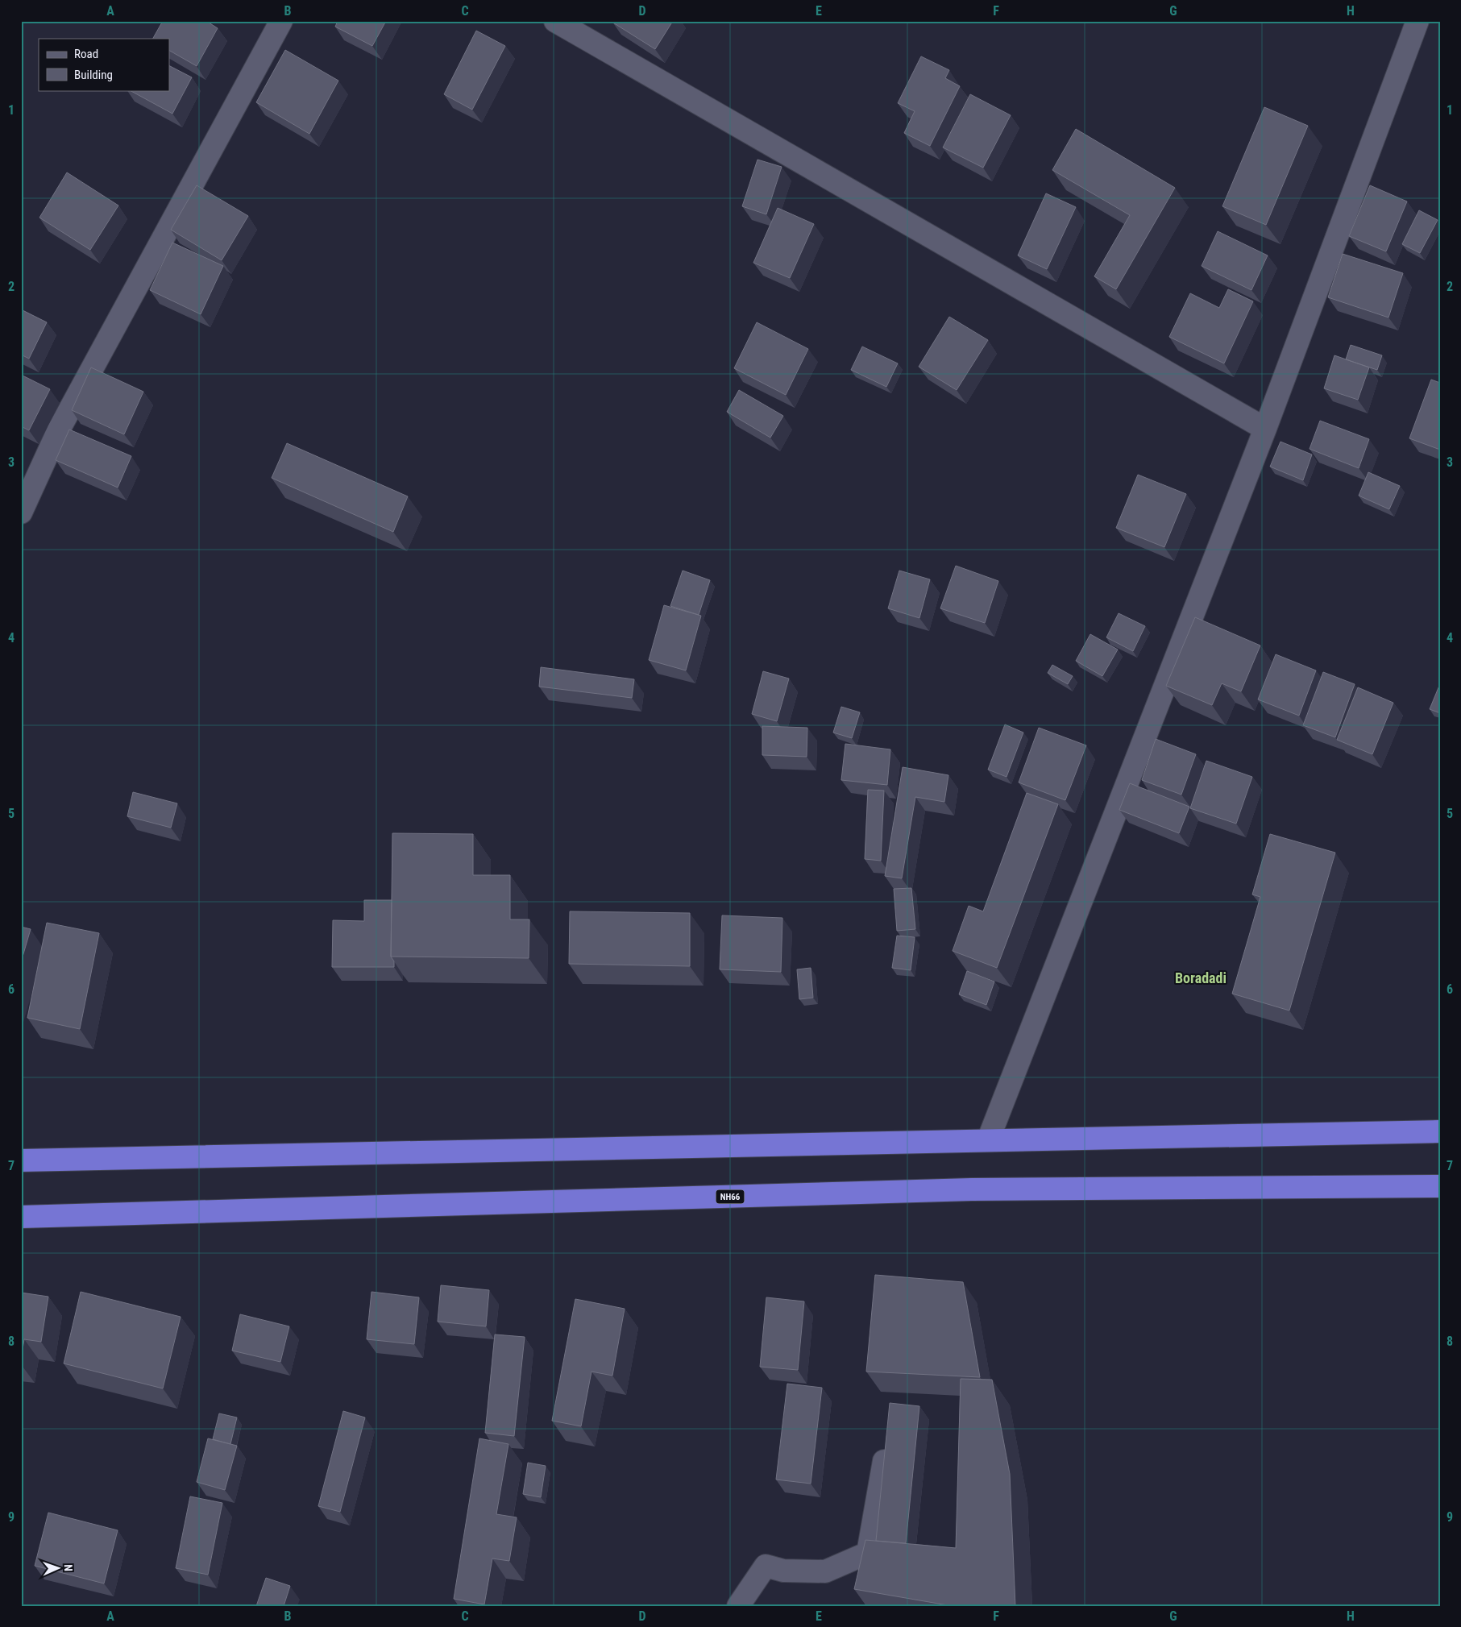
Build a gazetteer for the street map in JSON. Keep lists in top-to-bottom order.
{
  "streets": {
    "highway": ["NH66"]
  },
  "districts": ["Boradadi"],
  "legend": ["Road", "Building"],
  "north": "right",
  "grid": {
    "columns": [
      "A",
      "B",
      "C",
      "D",
      "E",
      "F",
      "G",
      "H"
    ],
    "rows": [
      "1",
      "2",
      "3",
      "4",
      "5",
      "6",
      "7",
      "8",
      "9"
    ]
  }
}
